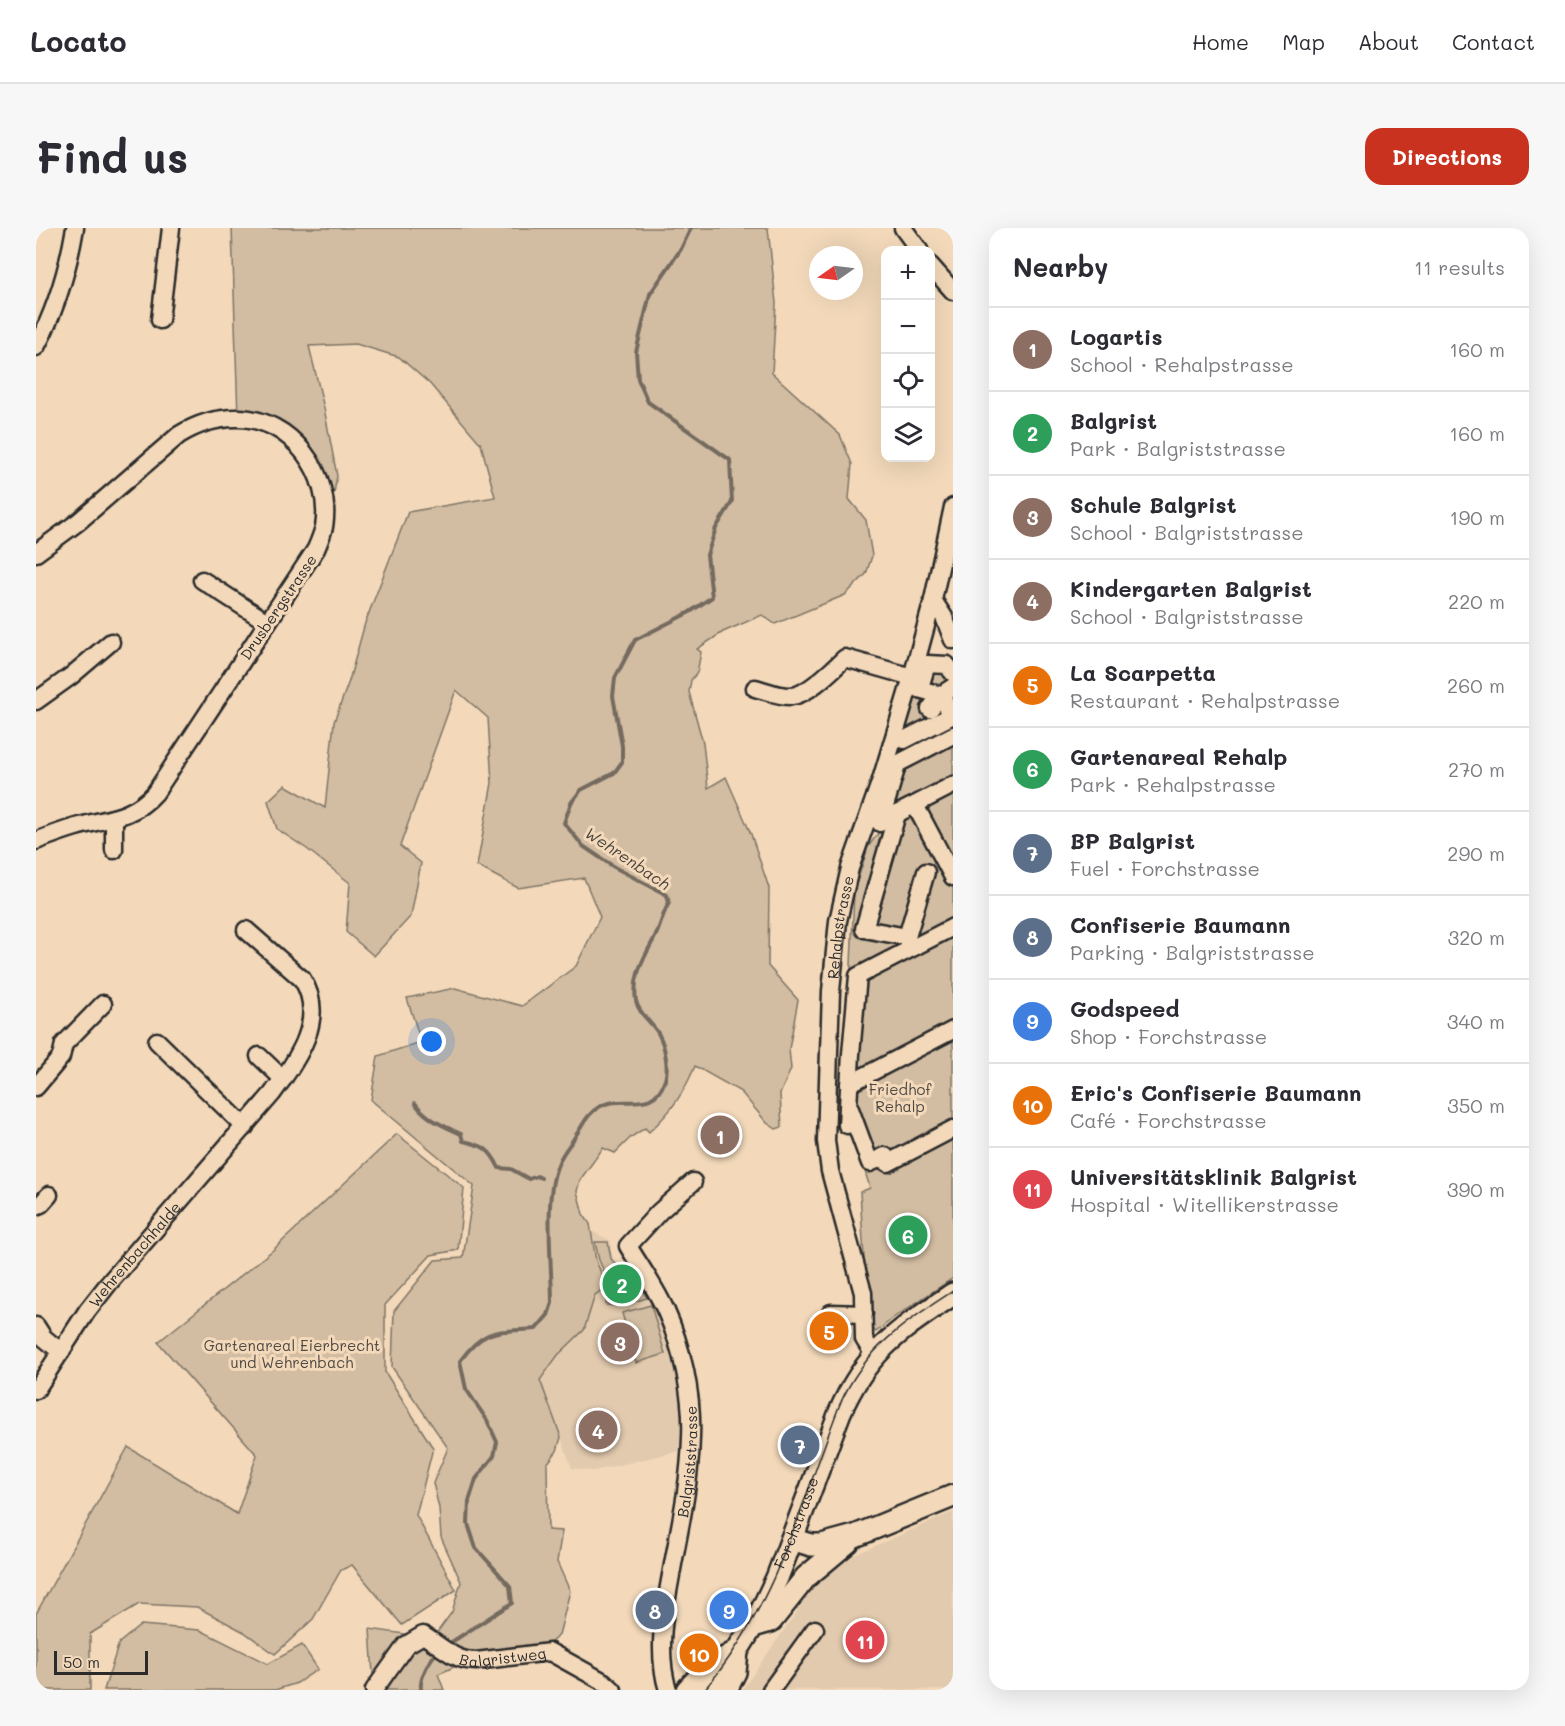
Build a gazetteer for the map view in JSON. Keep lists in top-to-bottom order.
{
  "streets": {
    "main road": ["Forchstrasse"],
    "street": [
      "Drusbergstrasse",
      "Rehalpstrasse",
      "Wehrenbachhalde",
      "Balgriststrasse",
      "Balgristweg"
    ]
  },
  "crossings": [
    ["Rehalpstrasse", "Forchstrasse"]
  ],
  "water": ["Wehrenbach"],
  "parks": ["Friedhof Rehalp", "Gartenareal Eierbrecht und Wehrenbach"],
  "scale_bar": "50 m",
  "north": "left",
  "page": {
    "header": "Locato",
    "nav": [
      "Home",
      "Map",
      "About",
      "Contact"
    ],
    "buttons": "Directions",
    "title": "Find us",
    "heading": ["Nearby", "11 results"],
    "map_buttons": ["+", "−"],
    "list": [
      {
        "mark": "1",
        "name": "Logartis",
        "note": "School · Rehalpstrasse",
        "value": "160 m"
      },
      {
        "mark": "2",
        "name": "Balgrist",
        "note": "Park · Balgriststrasse",
        "value": "160 m"
      },
      {
        "mark": "3",
        "name": "Schule Balgrist",
        "note": "School · Balgriststrasse",
        "value": "190 m"
      },
      {
        "mark": "4",
        "name": "Kindergarten Balgrist",
        "note": "School · Balgriststrasse",
        "value": "220 m"
      },
      {
        "mark": "5",
        "name": "La Scarpetta",
        "note": "Restaurant · Rehalpstrasse",
        "value": "260 m"
      },
      {
        "mark": "6",
        "name": "Gartenareal Rehalp",
        "note": "Park · Rehalpstrasse",
        "value": "270 m"
      },
      {
        "mark": "7",
        "name": "BP Balgrist",
        "note": "Fuel · Forchstrasse",
        "value": "290 m"
      },
      {
        "mark": "8",
        "name": "Confiserie Baumann",
        "note": "Parking · Balgriststrasse",
        "value": "320 m"
      },
      {
        "mark": "9",
        "name": "Godspeed",
        "note": "Shop · Forchstrasse",
        "value": "340 m"
      },
      {
        "mark": "10",
        "name": "Eric's Confiserie Baumann",
        "note": "Café · Forchstrasse",
        "value": "350 m"
      },
      {
        "mark": "11",
        "name": "Universitätsklinik Balgrist",
        "note": "Hospital · Witellikerstrasse",
        "value": "390 m"
      }
    ],
    "pins": [
      "1",
      "6",
      "2",
      "5",
      "3",
      "4",
      "7",
      "8",
      "9",
      "11",
      "10"
    ],
    "scale": "50 m"
  }
}
